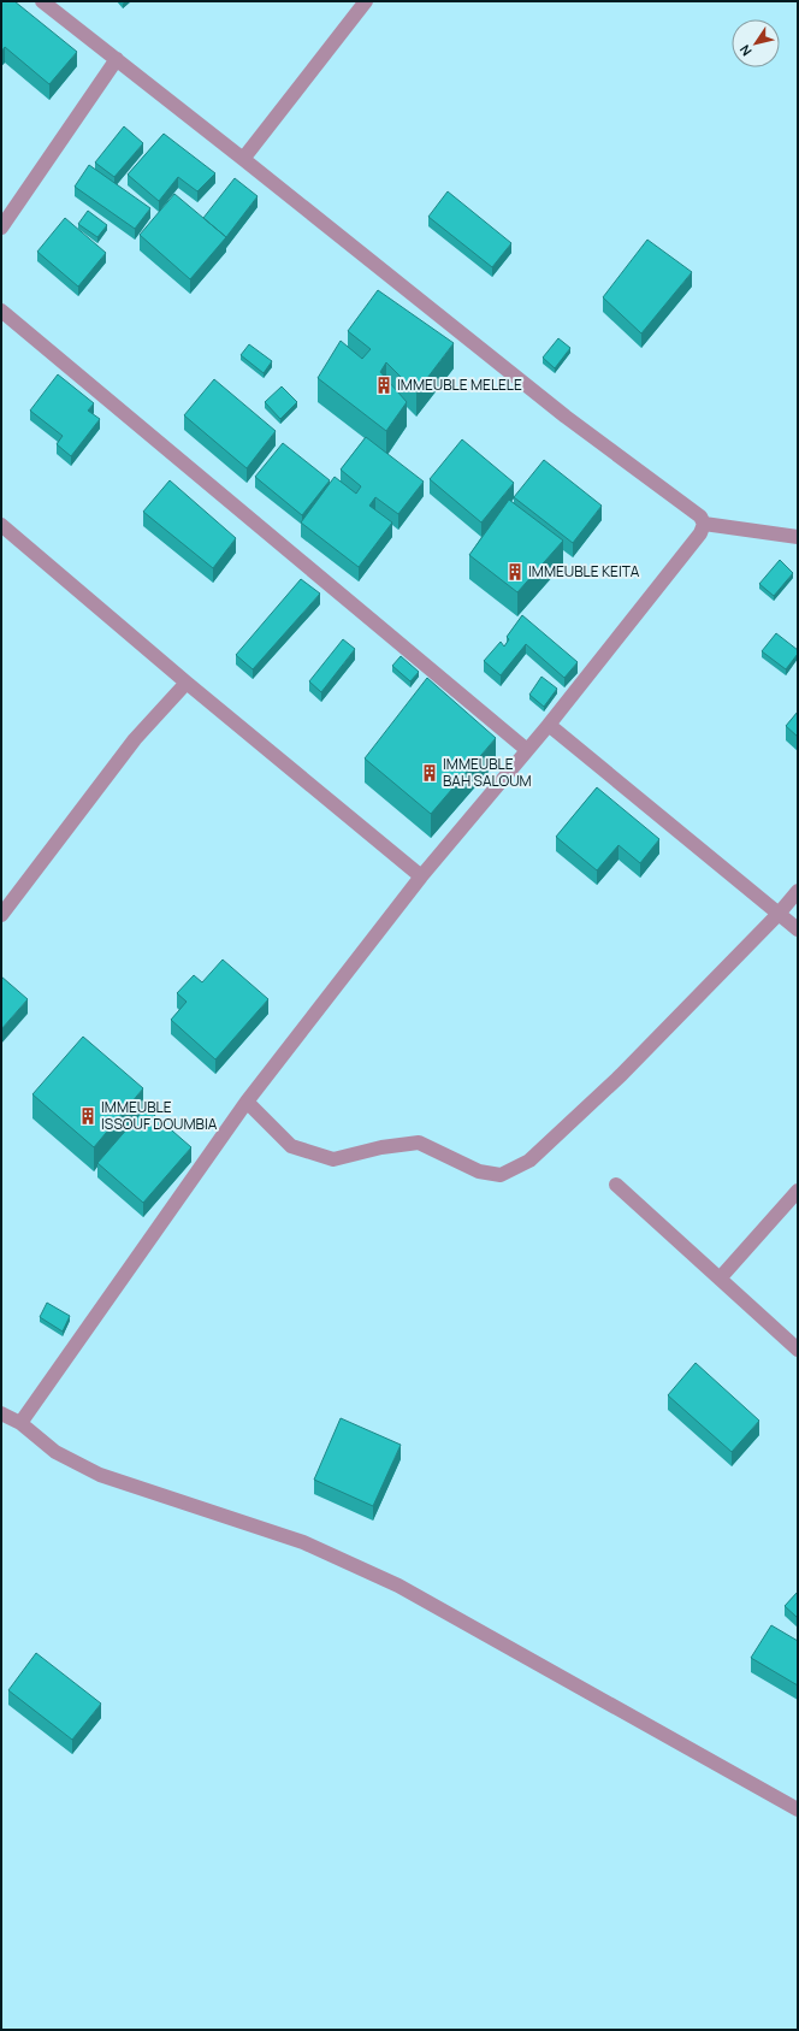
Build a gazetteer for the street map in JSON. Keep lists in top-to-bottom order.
{
  "places": {
    "building": [
      "IMMEUBLE MELELE",
      "IMMEUBLE KEITA",
      "IMMEUBLE BAH SALOUM",
      "IMMEUBLE ISSOUF DOUMBIA"
    ]
  },
  "north": "bottom left"
}
